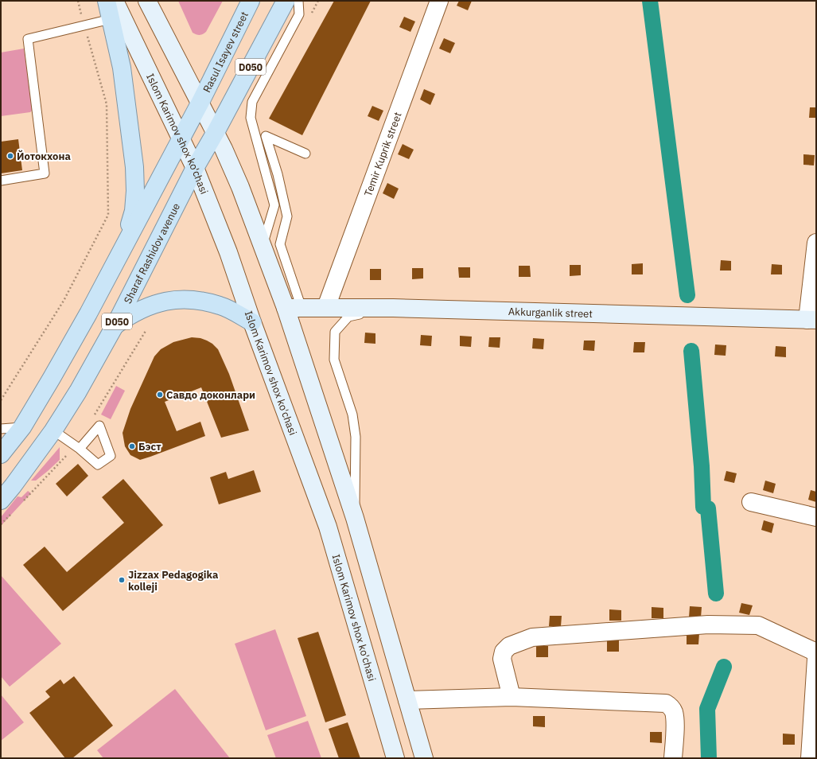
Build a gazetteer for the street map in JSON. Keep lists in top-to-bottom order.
{
  "streets": {
    "main road": [
      "Rasul Isayev street",
      "D050",
      "Islom Karimov shox ko'chasi",
      "Sharaf Rashidov avenue",
      "Akkurganlik street"
    ],
    "street": ["Temir Kuprik street"]
  },
  "crossings": [
    ["Rasul Isayev street", "D050"],
    ["D050", "Islom Karimov shox ko'chasi"],
    ["D050", "Sharaf Rashidov avenue"],
    ["Islom Karimov shox ko'chasi", "Sharaf Rashidov avenue"],
    ["Temir Kuprik street", "Akkurganlik street"]
  ],
  "places": [
    "Йотокхона",
    "Cавдо доконлари",
    "Бэст",
    "Jizzax Pedagogika kolleji"
  ]
}
